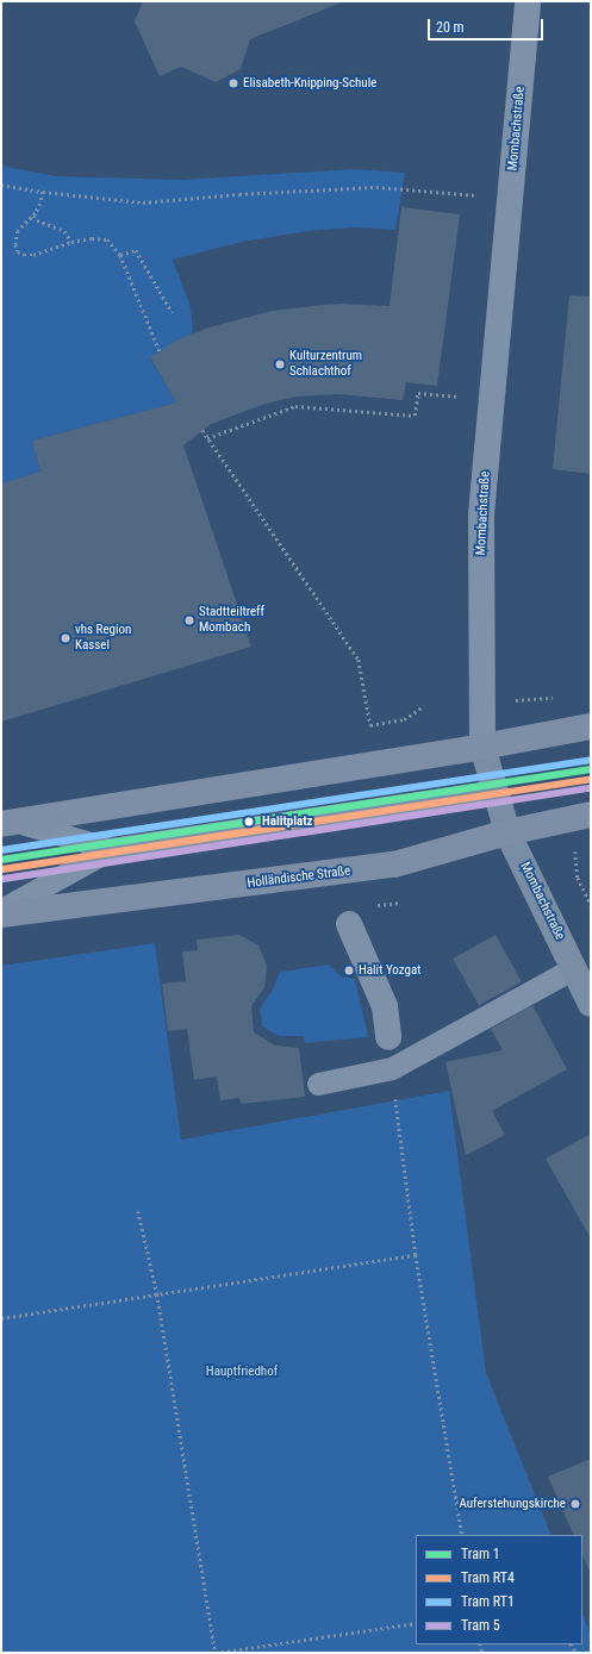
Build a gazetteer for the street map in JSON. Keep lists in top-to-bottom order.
{
  "streets": {
    "main road": ["Holländische Straße"],
    "street": ["Mombachstraße"]
  },
  "crossings": [
    ["Mombachstraße", "Holländische Straße"]
  ],
  "parks": ["Hauptfriedhof"],
  "places": [
    "Elisabeth-Knipping-Schule",
    "Kulturzentrum Schlachthof",
    "Stadtteiltreff Mombach",
    "vhs Region Kassel",
    "Halitplatz",
    "Halit Yozgat",
    "Auferstehungskirche"
  ],
  "lines": [
    "tram line RT1",
    "tram line 1",
    "tram line RT4",
    "tram line 5"
  ],
  "legend": [
    "Tram 1",
    "Tram RT4",
    "Tram RT1",
    "Tram 5"
  ],
  "scale_bar": "20 m"
}
